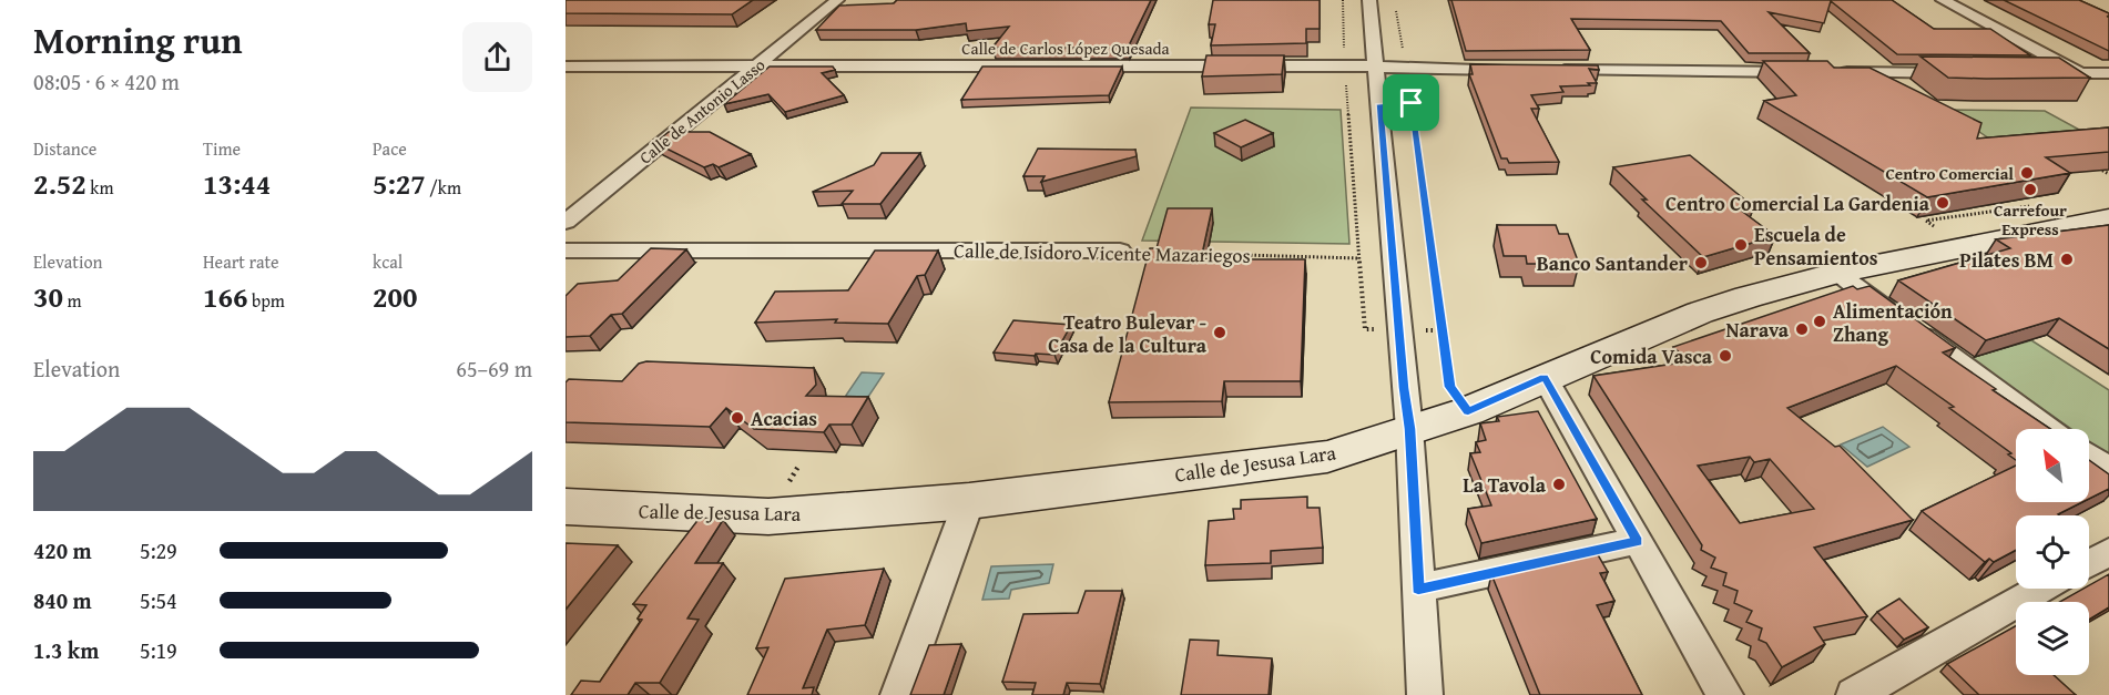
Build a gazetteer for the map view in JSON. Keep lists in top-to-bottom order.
{
  "streets": {
    "main road": ["Calle de Jesusa Lara"],
    "street": ["Calle de Carlos López Quesada", "Calle de Antonio Lasso", "Calle de Isidoro Vicente Mazariegos"]
  },
  "crossings": [
    ["Calle de Carlos López Quesada", "Calle de Antonio Lasso"]
  ],
  "places": [
    "Centro Comercial",
    "Carrefour Express",
    "Centro Comercial La Gardenia",
    "Escuela de Pensamientos",
    "Pilates BM",
    "Banco Santander",
    "Alimentación Zhang",
    "Narava",
    "Teatro Bulevar - Casa de la Cultura",
    "Comida Vasca",
    "Acacias",
    "La Tavola"
  ],
  "north": "top left",
  "page": {
    "heading": ["Morning run", "08:05 · 6 × 420 m"],
    "stats": [
      ["Distance", "2.52 km"],
      ["Time", "13:44"],
      ["Pace", "5:27 /km"],
      ["Elevation", "30 m"],
      ["Heart rate", "166 bpm"],
      ["kcal", "200"]
    ],
    "chart": ["Elevation", "65–69 m"],
    "list": [
      {
        "name": "420 m",
        "note": "5:29"
      },
      {
        "name": "840 m",
        "note": "5:54"
      },
      {
        "name": "1.3 km",
        "note": "5:19"
      }
    ]
  }
}
